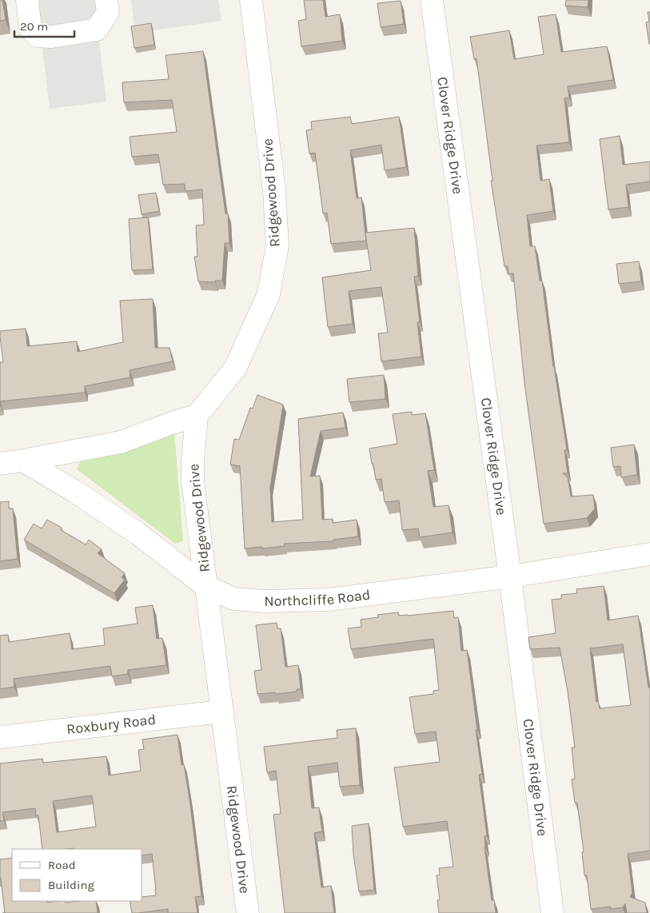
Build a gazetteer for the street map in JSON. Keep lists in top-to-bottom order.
{
  "streets": {
    "street": [
      "Clover Ridge Drive",
      "Ridgewood Drive",
      "Northcliffe Road",
      "Roxbury Road"
    ]
  },
  "crossings": [
    ["Clover Ridge Drive", "Northcliffe Road"],
    ["Ridgewood Drive", "Northcliffe Road"],
    ["Ridgewood Drive", "Roxbury Road"]
  ],
  "legend": ["Road", "Building"],
  "scale_bar": "20 m"
}
